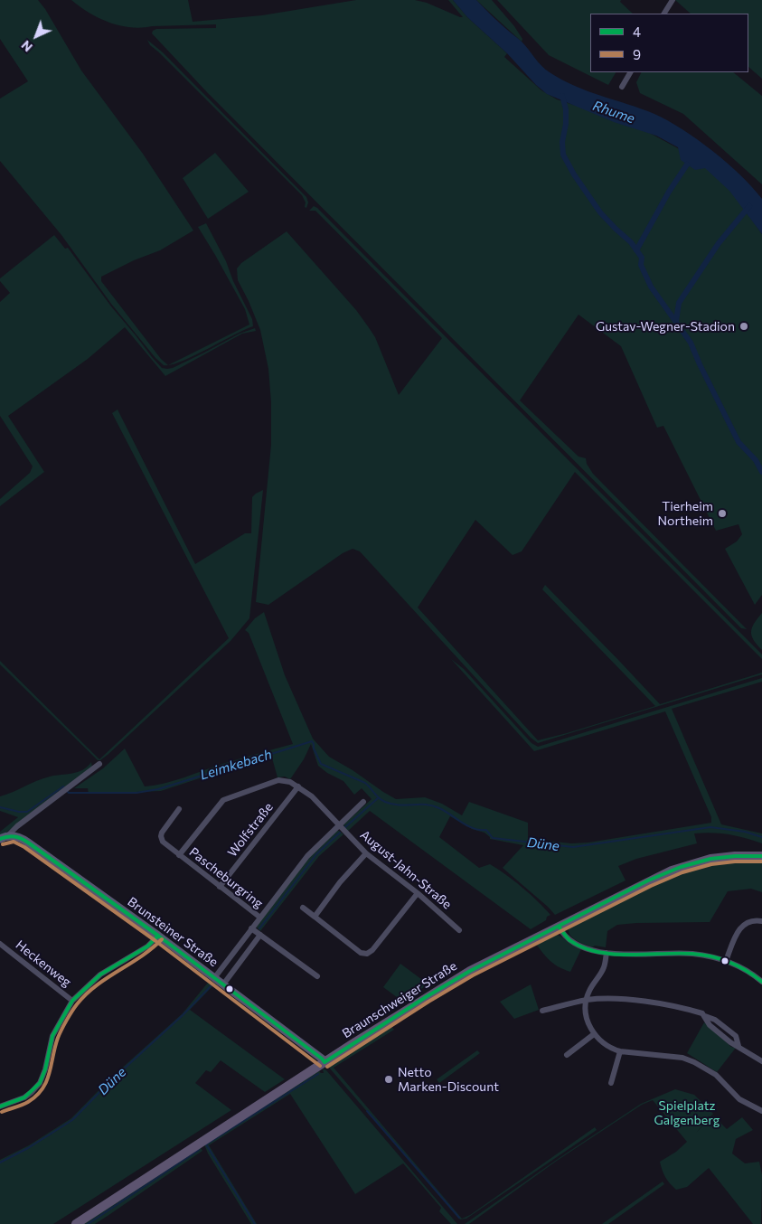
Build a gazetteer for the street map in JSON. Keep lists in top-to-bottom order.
{
  "streets": {
    "main road": ["Braunschweiger Straße"],
    "street": [
      "Wolfstraße",
      "August-Jahn-Straße",
      "Pascheburgring",
      "Brunsteiner Straße",
      "Heckenweg"
    ]
  },
  "crossings": [
    ["Wolfstraße", "Pascheburgring"],
    ["August-Jahn-Straße", "Pascheburgring"],
    ["Pascheburgring", "Brunsteiner Straße"],
    ["Brunsteiner Straße", "Braunschweiger Straße"]
  ],
  "water": ["Rhume", "Leimkebach", "Düne"],
  "parks": ["Spielplatz Galgenberg"],
  "places": ["Gustav-Wegner-Stadion", "Tierheim Northeim", "Netto Marken-Discount"],
  "lines": ["transit line 4", "transit line 9"],
  "legend": ["4", "9"],
  "north": "bottom left"
}
